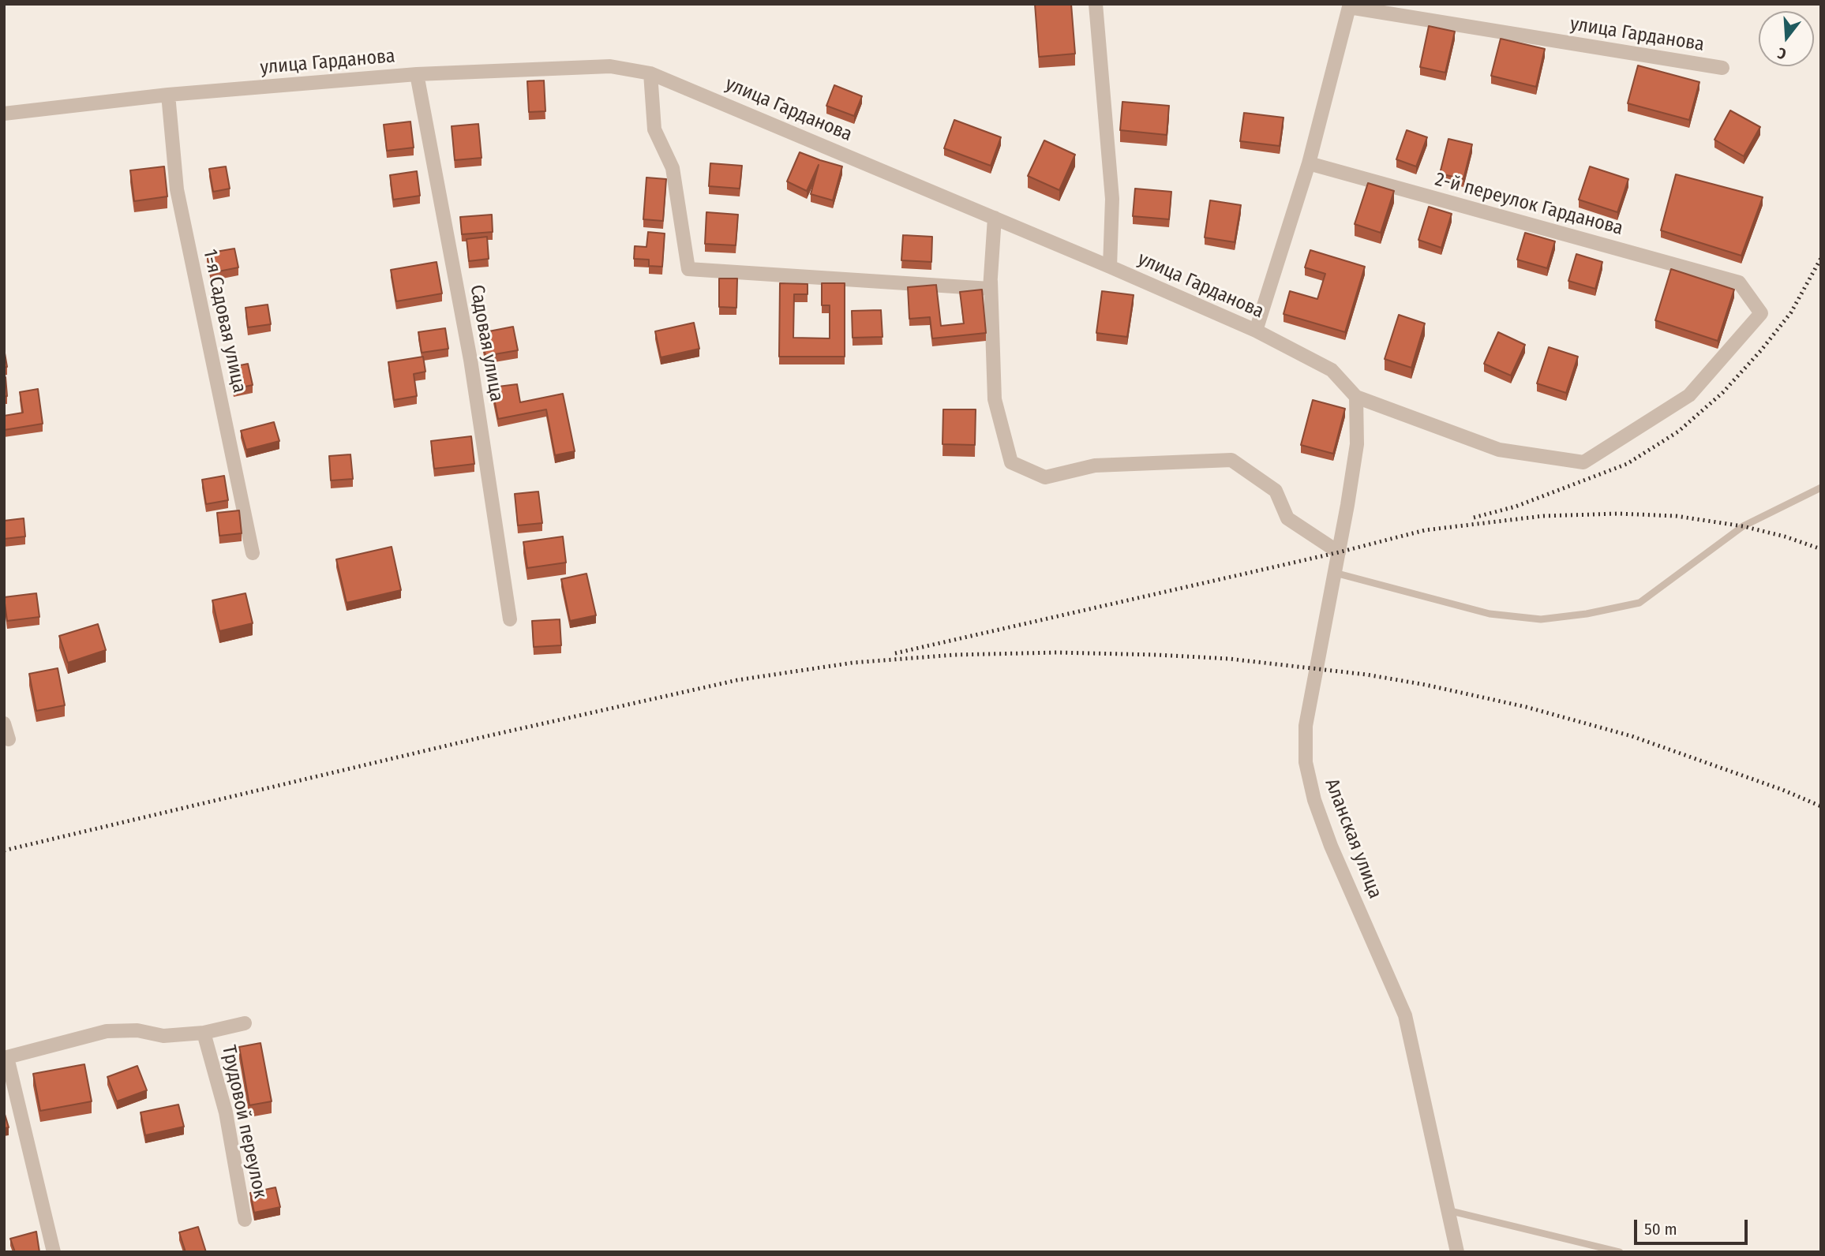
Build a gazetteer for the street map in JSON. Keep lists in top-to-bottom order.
{
  "streets": {
    "street": [
      "улица Гарданова",
      "2-й переулок Гарданова",
      "1-я Садовая улица",
      "Садовая улица",
      "Аланская улица",
      "Трудовой переулок"
    ]
  },
  "crossings": [
    ["улица Гарданова", "2-й переулок Гарданова"],
    ["улица Гарданова", "1-я Садовая улица"],
    ["улица Гарданова", "Садовая улица"],
    ["улица Гарданова", "Аланская улица"]
  ],
  "scale_bar": "50 m",
  "north": "bottom"
}
